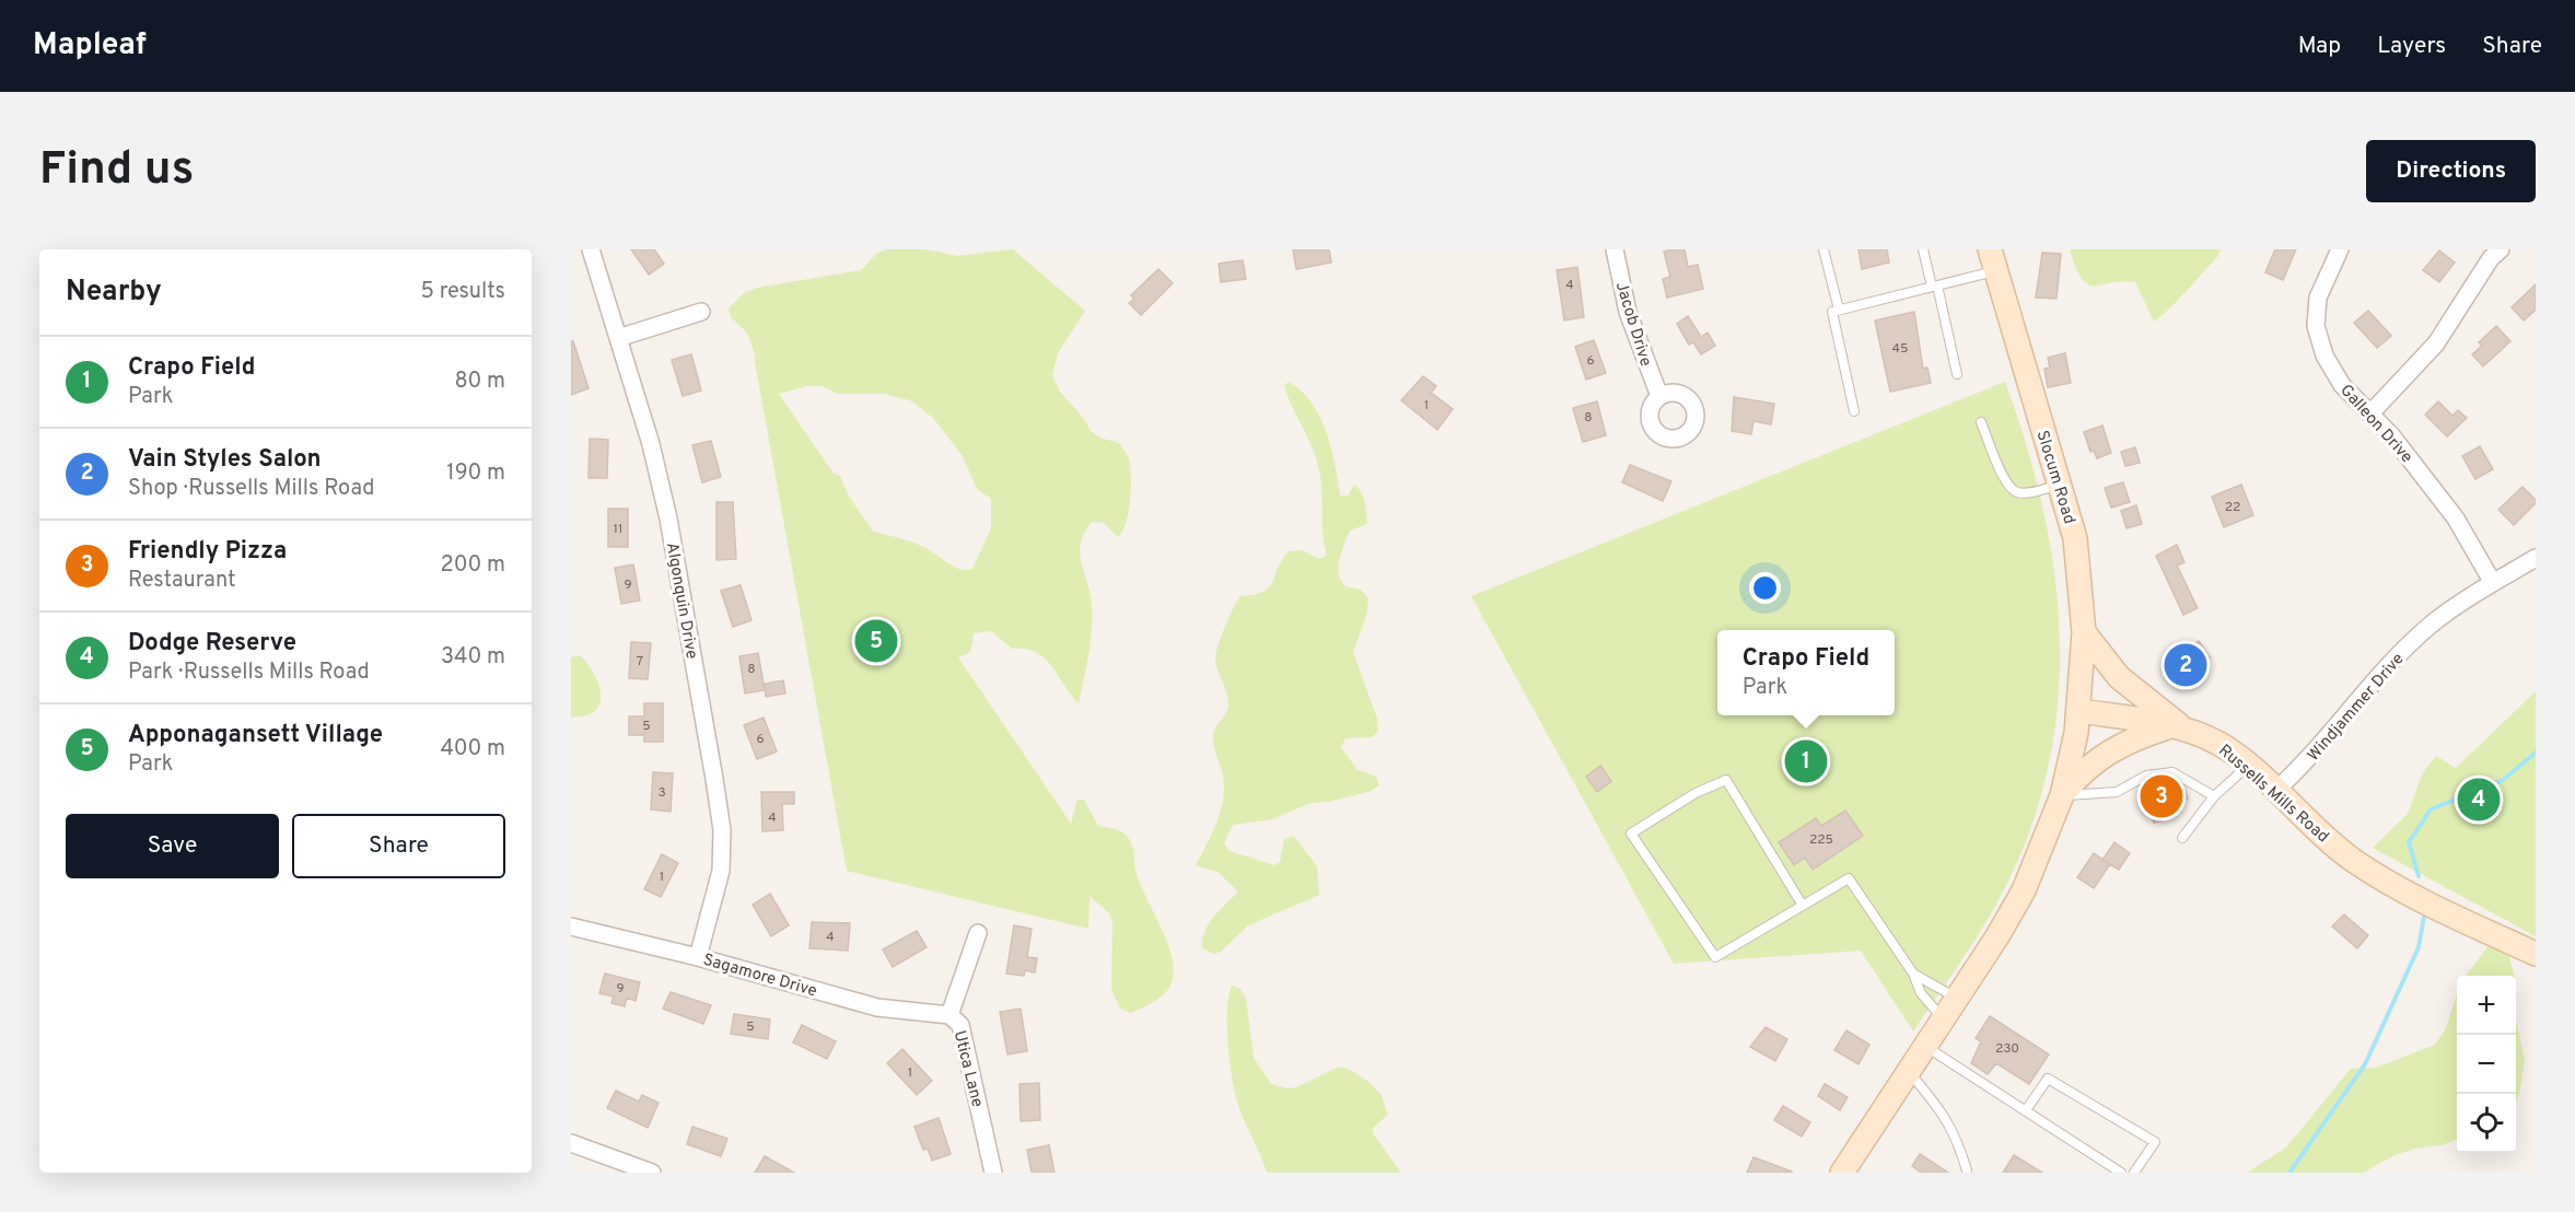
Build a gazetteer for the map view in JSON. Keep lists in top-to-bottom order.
{
  "streets": {
    "main road": ["Slocum Road", "Russells Mills Road"],
    "street": [
      "Jacob Drive",
      "Galleon Drive",
      "Algonquin Drive",
      "Windjammer Drive",
      "Sagamore Drive",
      "Utica Lane"
    ]
  },
  "crossings": [
    ["Galleon Drive", "Windjammer Drive"],
    ["Slocum Road", "Russells Mills Road"],
    ["Algonquin Drive", "Sagamore Drive"],
    ["Windjammer Drive", "Russells Mills Road"],
    ["Sagamore Drive", "Utica Lane"]
  ],
  "house_numbers": [
    "4",
    "45",
    "6",
    "1",
    "8",
    "22",
    "11",
    "9",
    "7",
    "8",
    "5",
    "6",
    "3",
    "4",
    "225",
    "1",
    "4",
    "9",
    "5",
    "230",
    "1"
  ],
  "page": {
    "header": "Mapleaf",
    "nav": ["Map", "Layers", "Share"],
    "buttons": [
      "Directions",
      ["Save", "Share"]
    ],
    "title": "Find us",
    "heading": ["Nearby", "5 results"],
    "list": [
      {
        "mark": "1",
        "name": "Crapo Field",
        "note": "Park",
        "value": "80 m"
      },
      {
        "mark": "2",
        "name": "Vain Styles Salon",
        "note": "Shop · Russells Mills Road",
        "value": "190 m"
      },
      {
        "mark": "3",
        "name": "Friendly Pizza",
        "note": "Restaurant",
        "value": "200 m"
      },
      {
        "mark": "4",
        "name": "Dodge Reserve",
        "note": "Park · Russells Mills Road",
        "value": "340 m"
      },
      {
        "mark": "5",
        "name": "Apponagansett Village",
        "note": "Park",
        "value": "400 m"
      }
    ],
    "pins": [
      "5",
      "2",
      "1",
      "3",
      "4"
    ],
    "popup": ["Crapo Field", "Park"],
    "map_buttons": ["+", "−"]
  }
}
